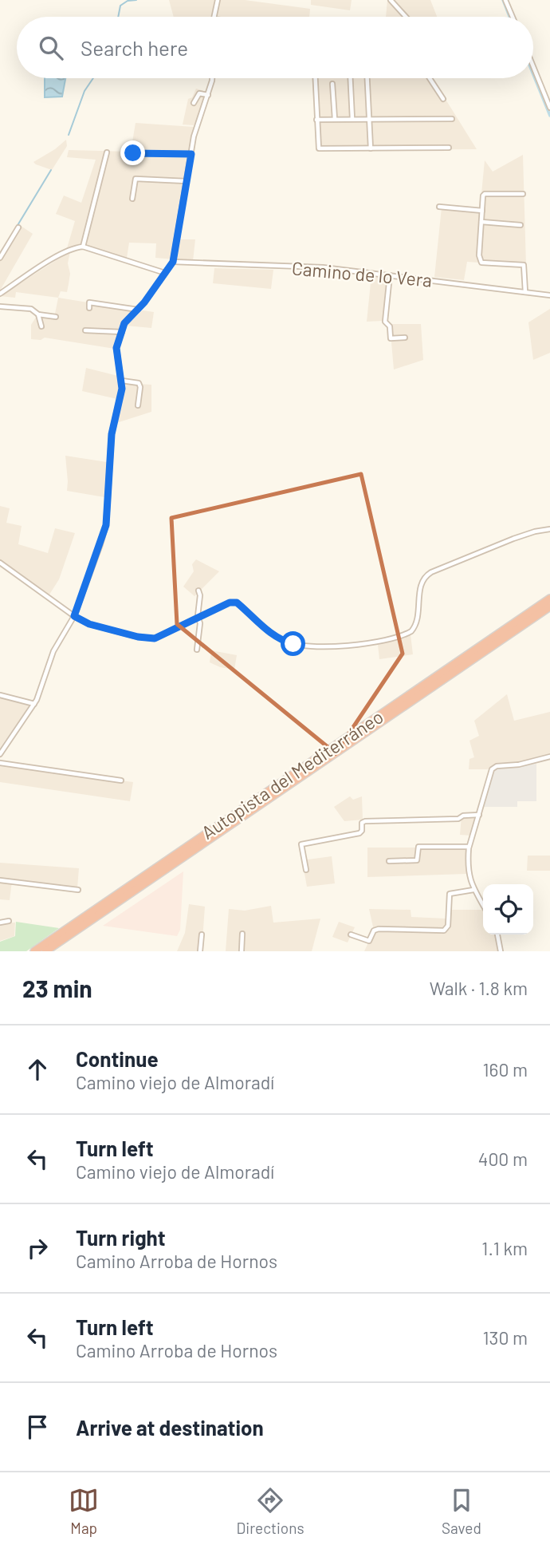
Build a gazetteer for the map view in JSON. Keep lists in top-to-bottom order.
{
  "streets": {
    "highway": ["Autopista del Mediterráneo"],
    "street": ["Camino de lo Vera"]
  },
  "page": {
    "search": "Search here",
    "heading": ["23 min", "Walk · 1.8 km"],
    "list": [
      ["Continue", "Camino viejo de Almoradí", "160 m"],
      ["Turn left", "Camino viejo de Almoradí", "400 m"],
      ["Turn right", "Camino Arroba de Hornos", "1.1 km"],
      ["Turn left", "Camino Arroba de Hornos", "130 m"],
      "Arrive at destination"
    ],
    "nav": ["Map", "Directions", "Saved"]
  }
}
